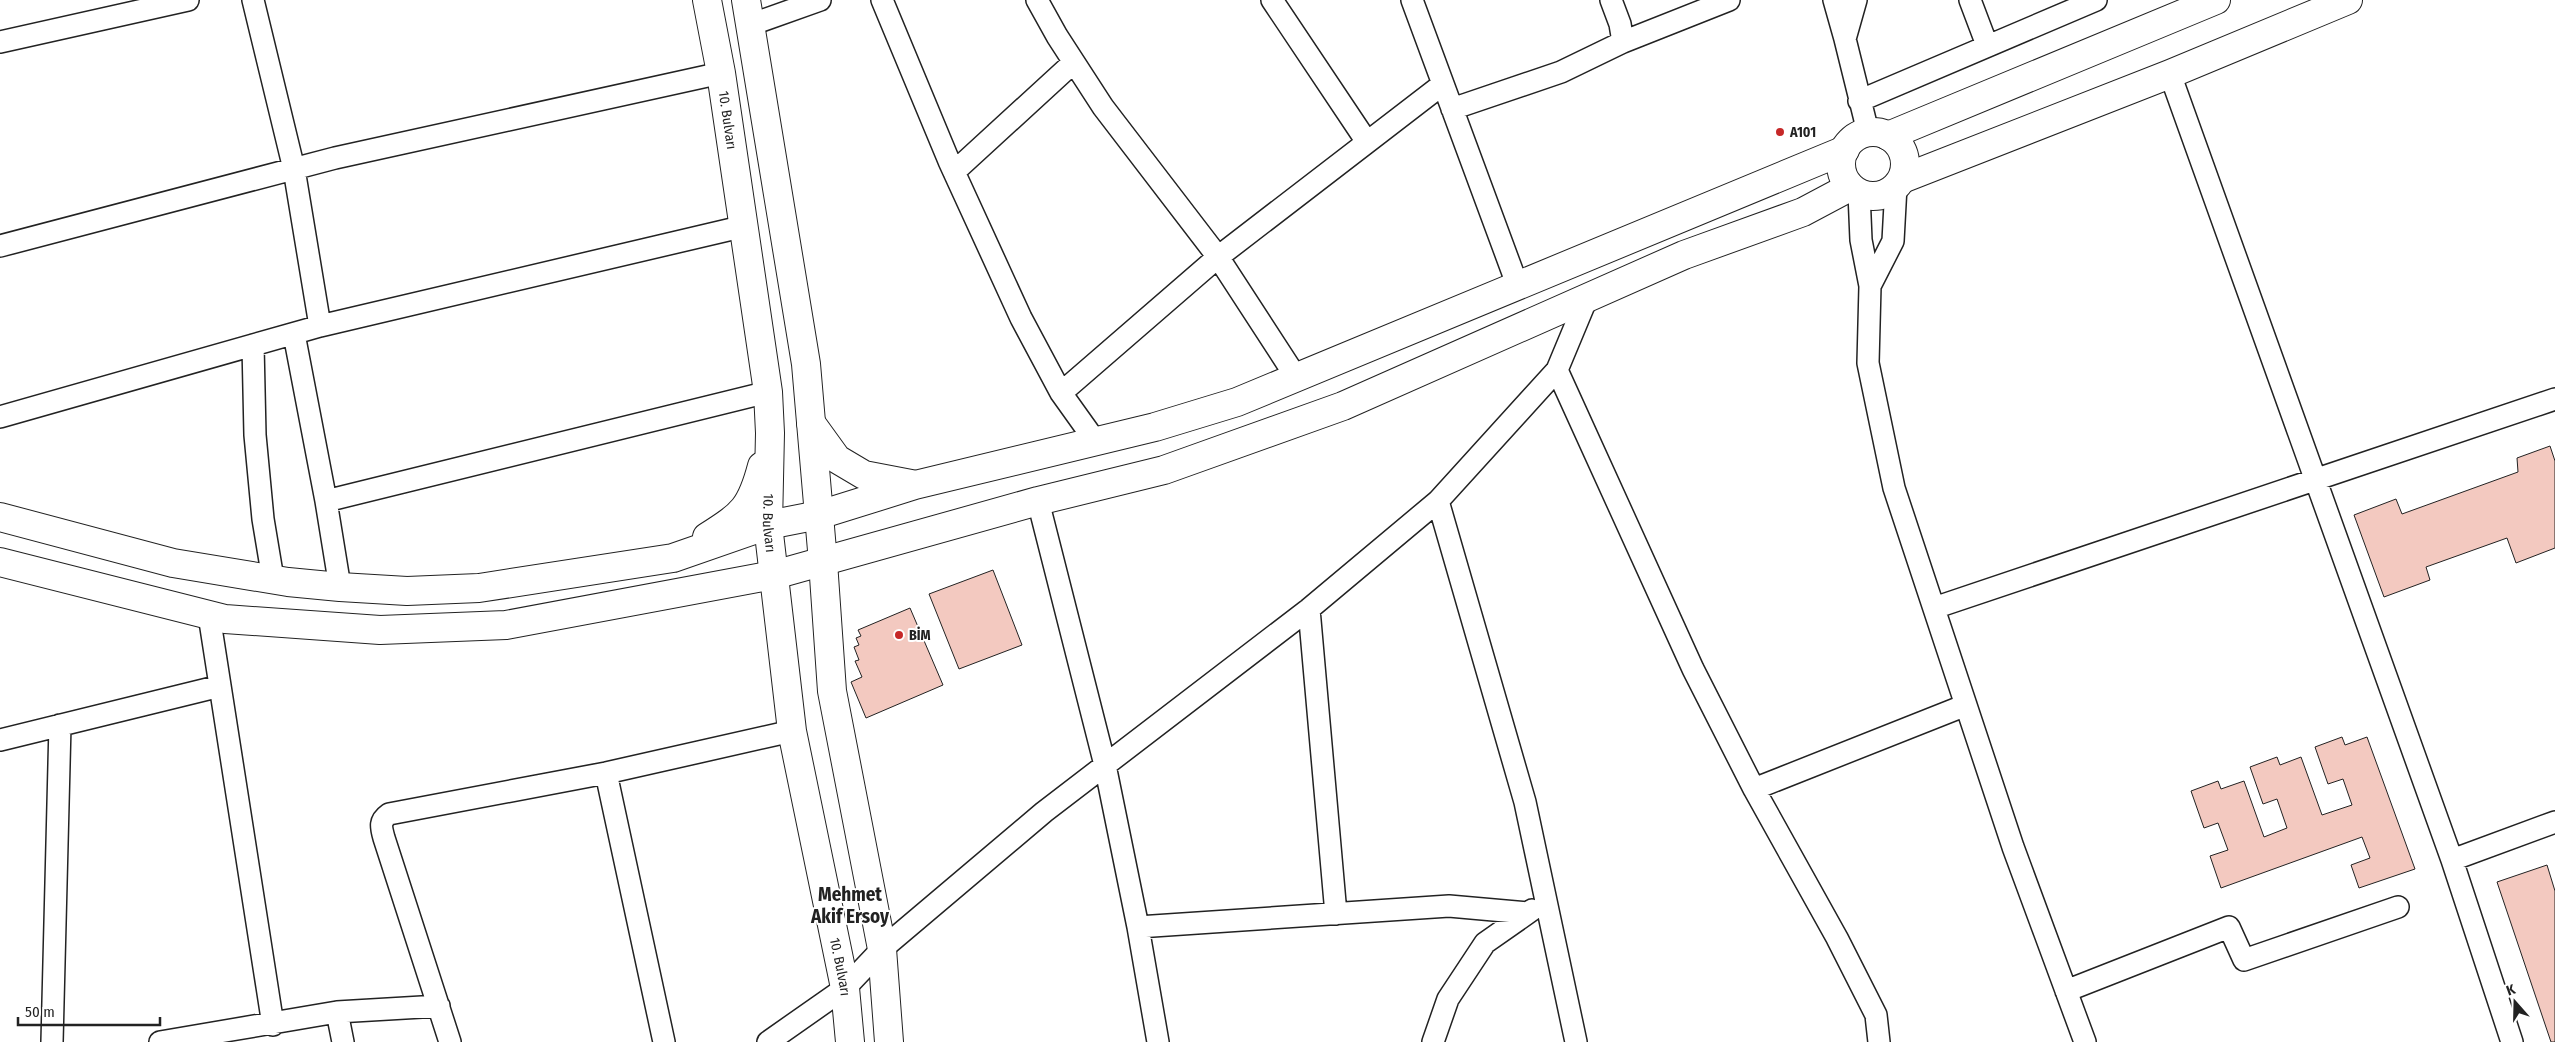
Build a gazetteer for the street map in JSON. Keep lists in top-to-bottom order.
{
  "streets": {
    "main road": ["10. Bulvarı"]
  },
  "districts": ["Mehmet Akif Ersoy"],
  "places": ["A101", "BİM"],
  "scale_bar": "50 m",
  "north": "top"
}
